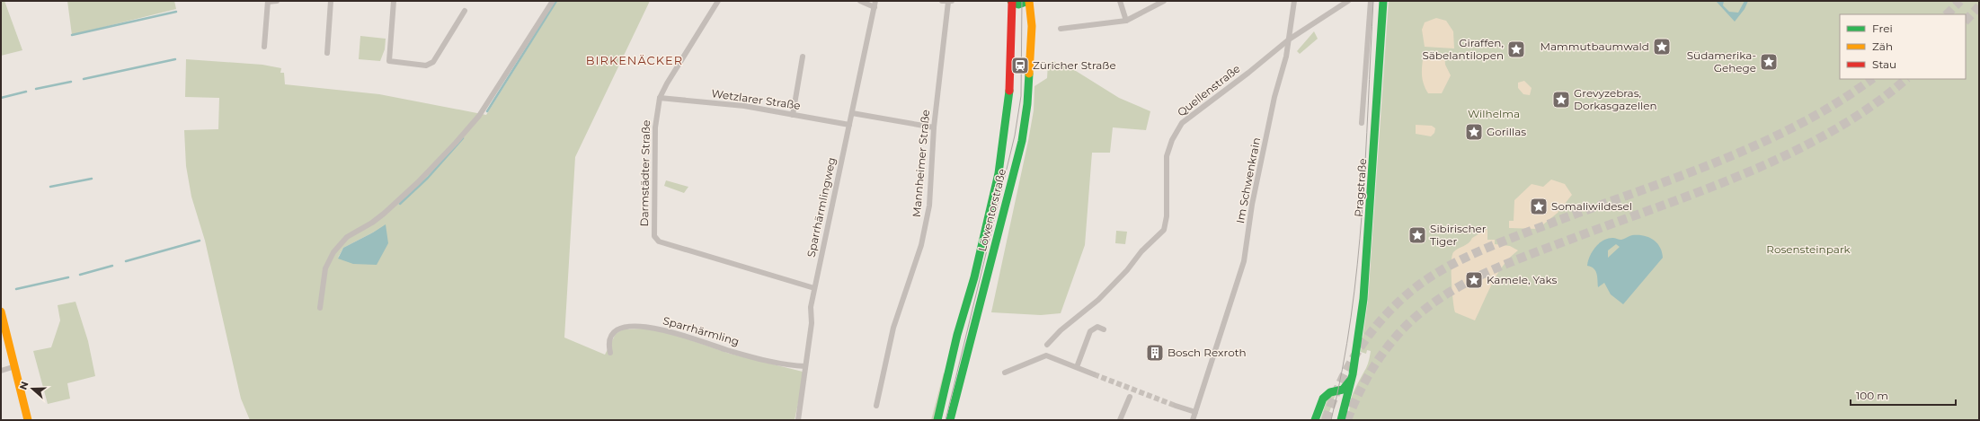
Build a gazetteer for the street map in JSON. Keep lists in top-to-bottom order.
{
  "streets": {
    "main road": ["Pragstraße", "Löwentorstraße"],
    "street": [
      "Quellenstraße",
      "Wetzlarer Straße",
      "Mannheimer Straße",
      "Darmstädter Straße",
      "Im Schwenkrain",
      "Sparrhärmlingweg",
      "Sparrhärmling"
    ]
  },
  "crossings": [
    ["Quellenstraße", "Im Schwenkrain"],
    ["Wetzlarer Straße", "Darmstädter Straße"],
    ["Wetzlarer Straße", "Sparrhärmlingweg"],
    ["Darmstädter Straße", "Sparrhärmlingweg"],
    ["Sparrhärmlingweg", "Sparrhärmling"]
  ],
  "districts": ["BIRKENÄCKER"],
  "parks": ["Wilhelma", "Rosensteinpark"],
  "places": {
    "place": [
      "Mammutbaumwald",
      "Giraffen, Säbelantilopen",
      "Südamerika- Gehege",
      "Grevyzebras, Dorkasgazellen",
      "Gorillas",
      "Somaliwildesel",
      "Sibirischer Tiger",
      "Kamele, Yaks"
    ],
    "station": ["Züricher Straße"],
    "building": ["Bosch Rexroth"]
  },
  "legend": ["Frei", "Zäh", "Stau"],
  "scale_bar": "100 m",
  "north": "left"
}
